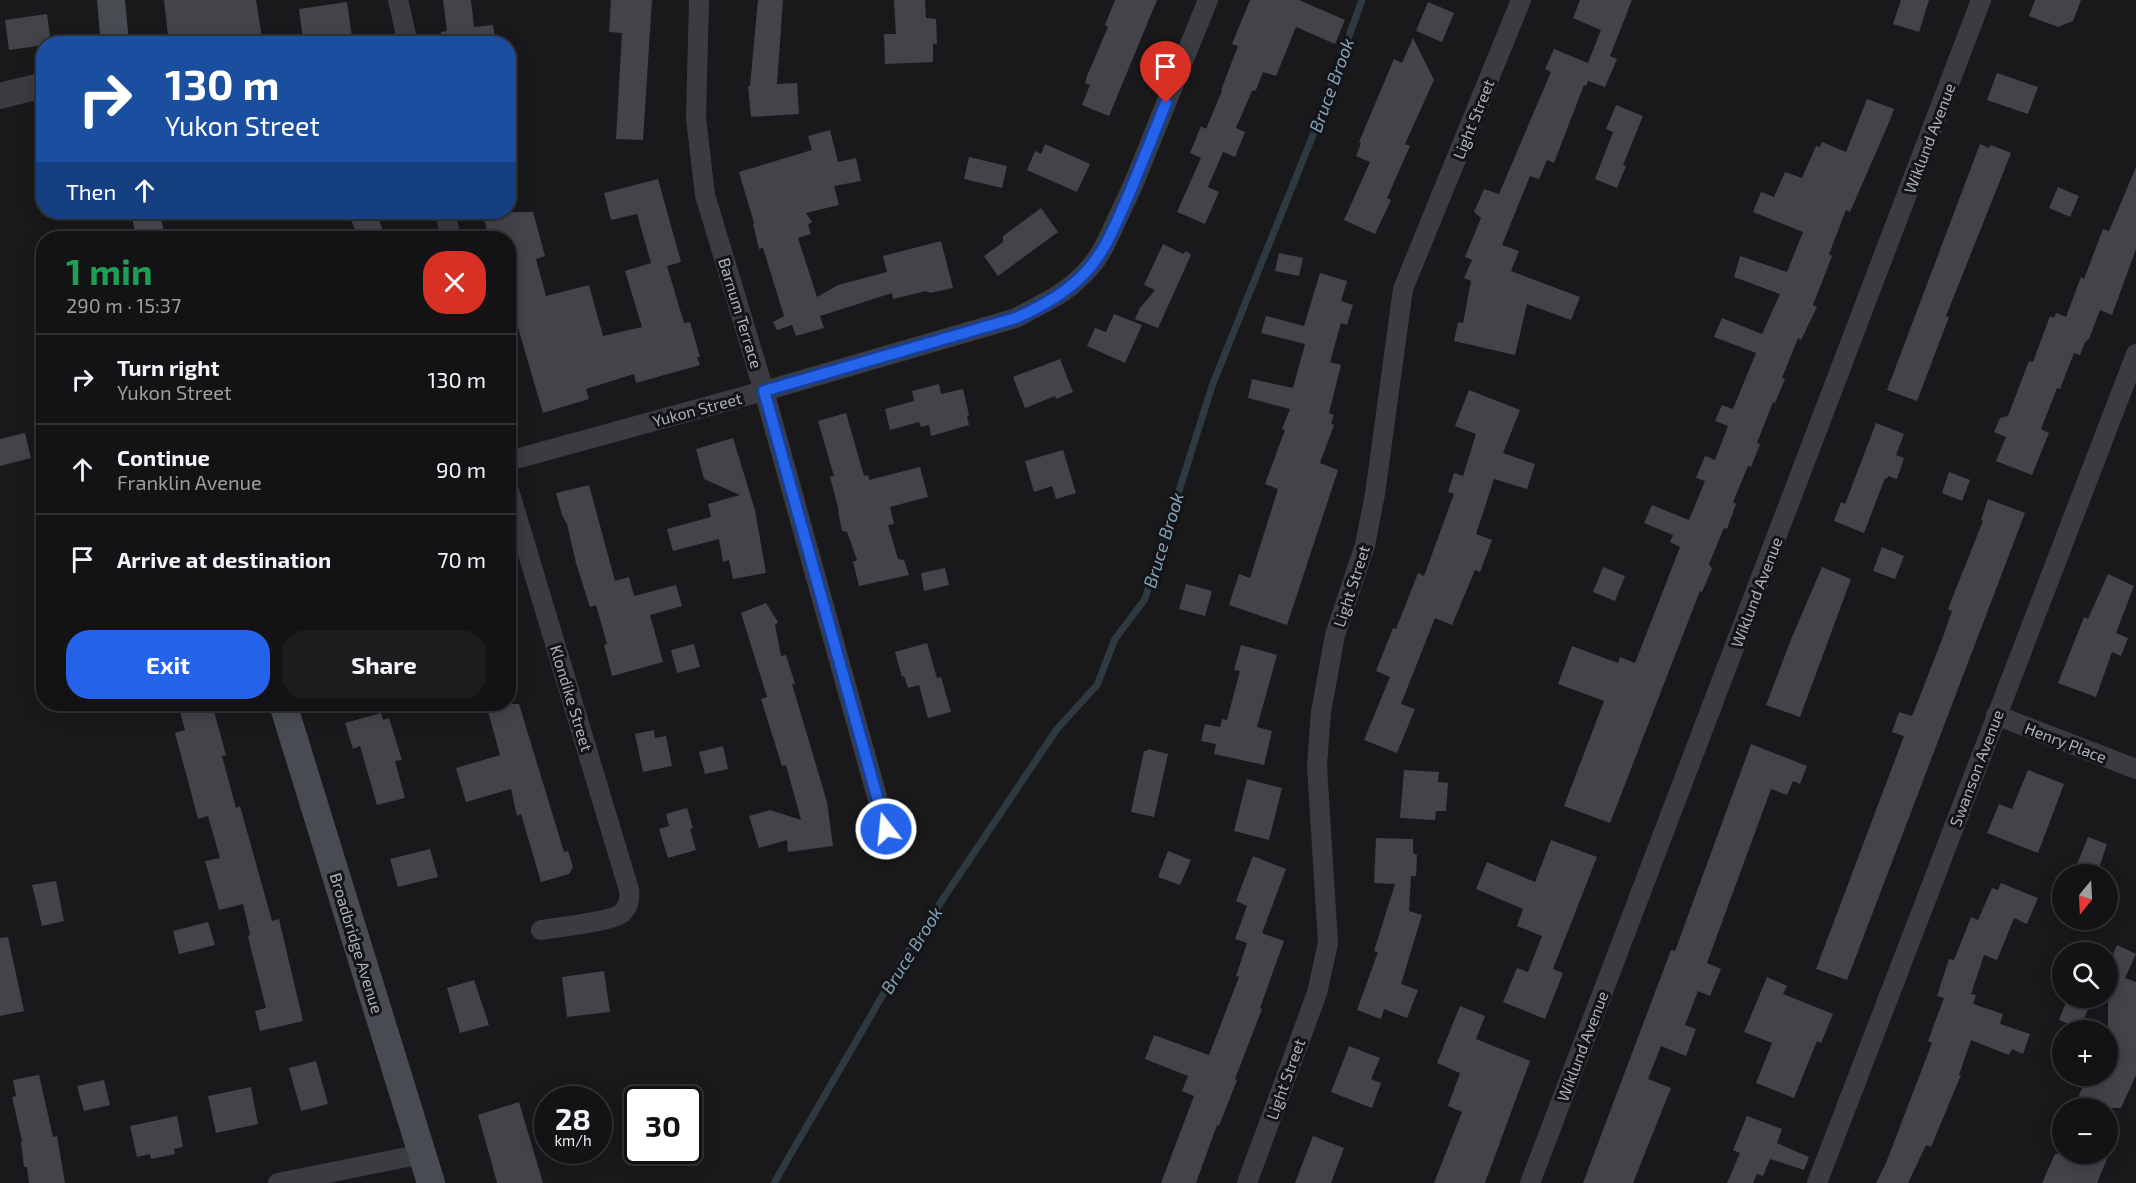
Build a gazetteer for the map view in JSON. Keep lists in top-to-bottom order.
{
  "streets": {
    "main road": ["Broadbridge Avenue"],
    "street": [
      "Light Street",
      "Wiklund Avenue",
      "Barnum Terrace",
      "Yukon Street",
      "Klondike Street",
      "Henry Place",
      "Swanson Avenue"
    ]
  },
  "crossings": [
    ["Barnum Terrace", "Yukon Street"],
    ["Henry Place", "Swanson Avenue"]
  ],
  "water": ["Bruce Brook"],
  "north": "bottom",
  "page": {
    "turn": ["130 m", "Yukon Street"],
    "then": "Then",
    "heading": ["1 min", "290 m · 15:37"],
    "list": [
      {
        "name": "Turn right",
        "note": "Yukon Street",
        "value": "130 m"
      },
      {
        "name": "Continue",
        "note": "Franklin Avenue",
        "value": "90 m"
      },
      {
        "name": "Arrive at destination",
        "value": "70 m"
      }
    ],
    "buttons": ["Exit", "Share"],
    "map_buttons": ["+", "−"],
    "speed": "28 km/h",
    "limit": "30"
  }
}
